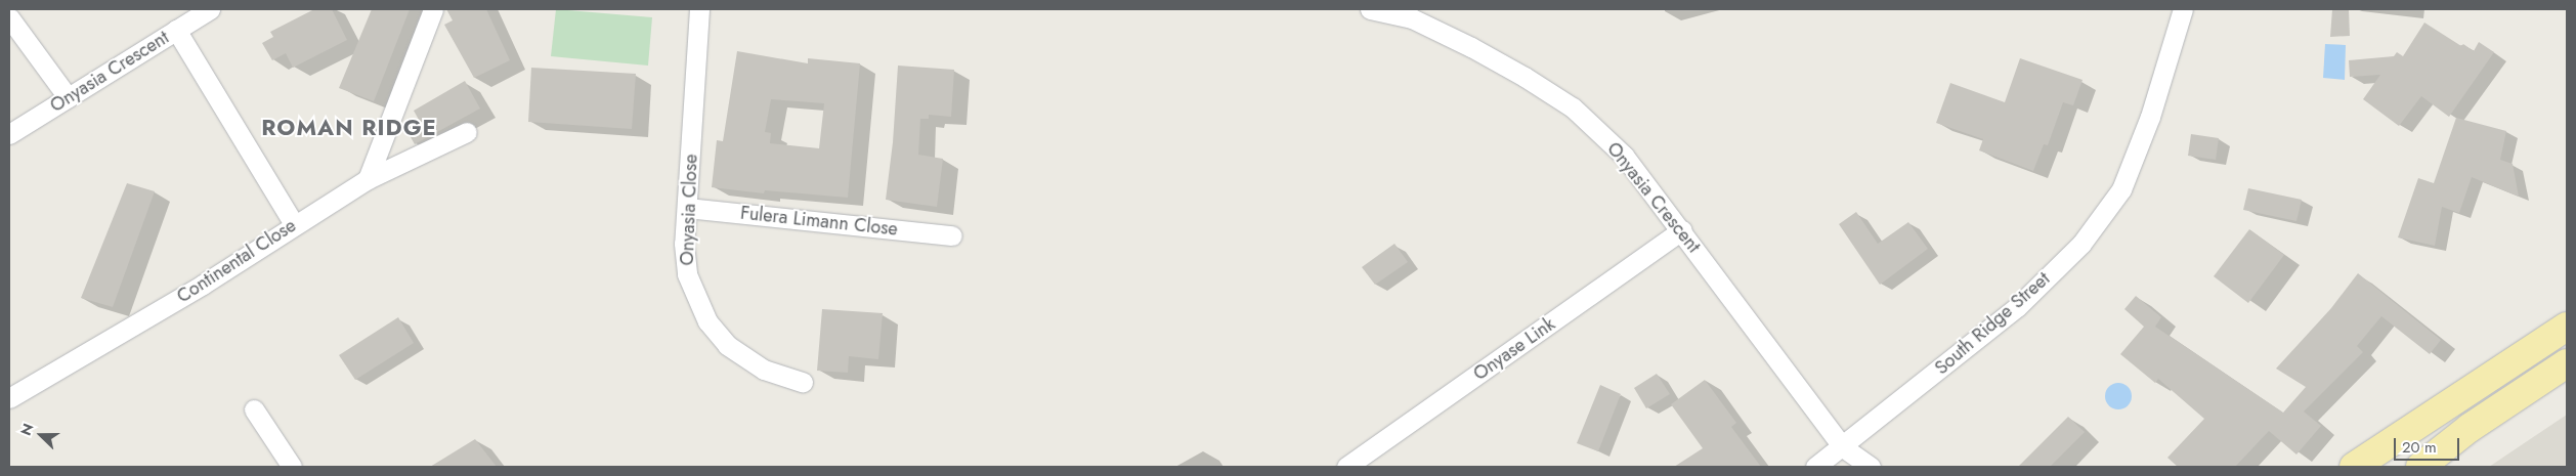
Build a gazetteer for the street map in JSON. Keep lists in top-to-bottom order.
{
  "streets": {
    "street": [
      "Onyasia Crescent",
      "Onyasia Close",
      "Fulera Limann Close",
      "Continental Close",
      "South Ridge Street",
      "Onyase Link"
    ]
  },
  "crossings": [
    ["Onyasia Crescent", "South Ridge Street"],
    ["Onyasia Crescent", "Onyase Link"],
    ["Onyasia Close", "Fulera Limann Close"]
  ],
  "districts": ["ROMAN RIDGE"],
  "scale_bar": "20 m",
  "north": "left"
}
